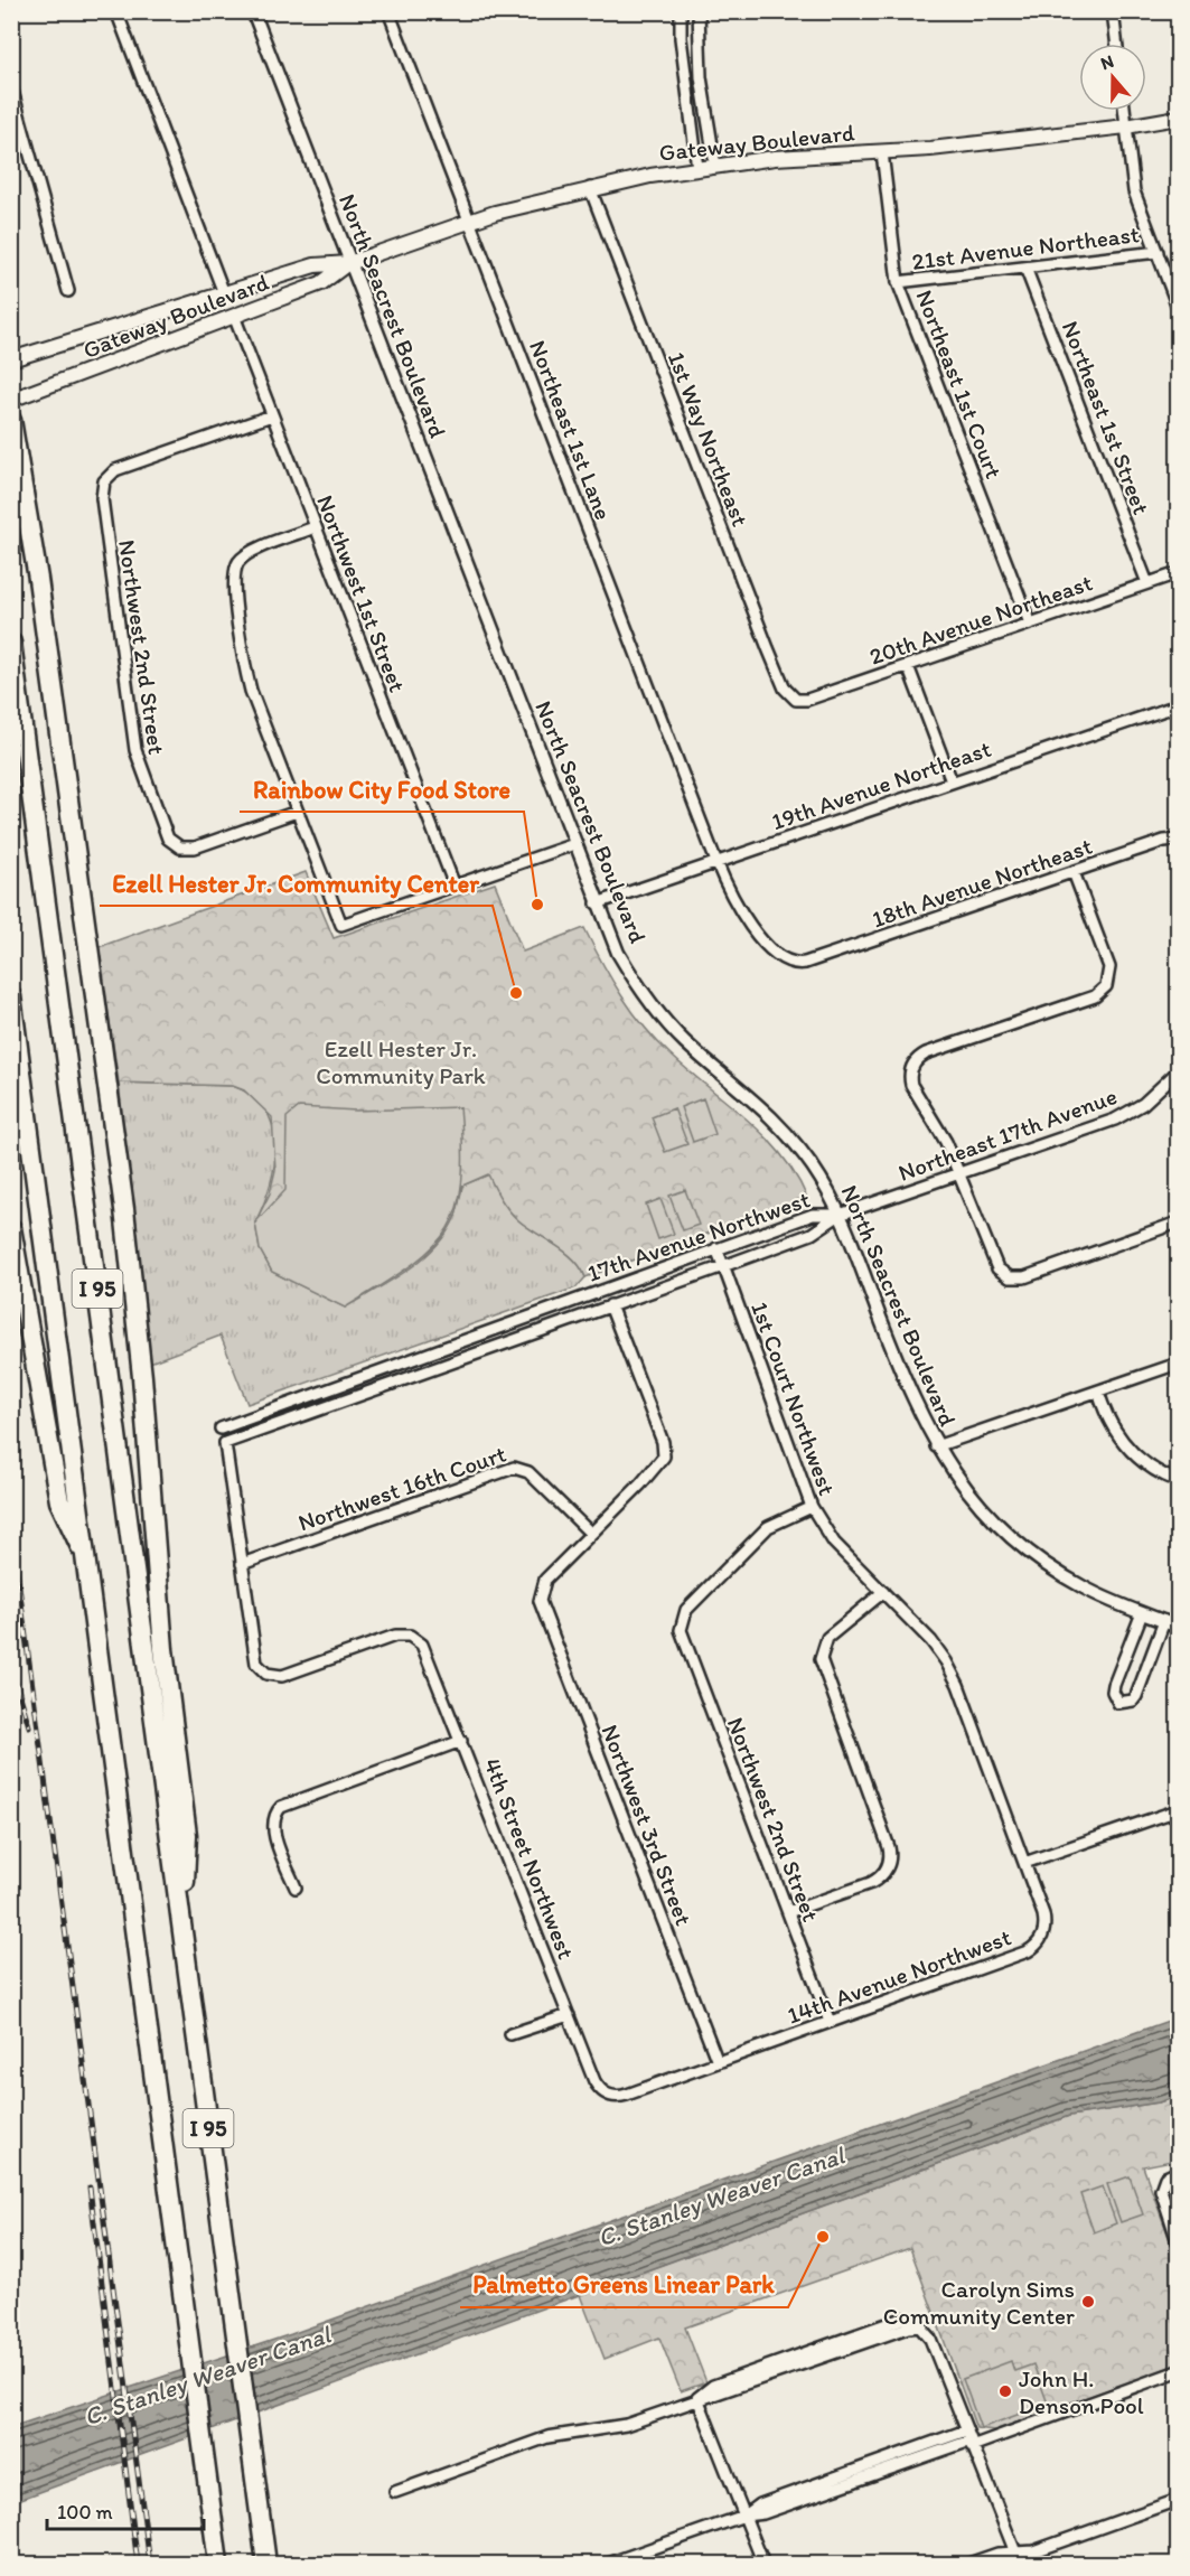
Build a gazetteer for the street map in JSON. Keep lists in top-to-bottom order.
{
  "streets": {
    "highway": ["I 95"],
    "main road": ["Gateway Boulevard"],
    "street": [
      "21st Avenue Northeast",
      "North Seacrest Boulevard",
      "Northeast 1st Court",
      "Northeast 1st Street",
      "Northeast 1st Lane",
      "1st Way Northeast",
      "Northwest 1st Street",
      "20th Avenue Northeast",
      "Northwest 2nd Street",
      "19th Avenue Northeast",
      "18th Avenue Northeast",
      "Northeast 17th Avenue",
      "17th Avenue Northwest",
      "1st Court Northwest",
      "Northwest 16th Court",
      "Northwest 3rd Street",
      "4th Street Northwest",
      "14th Avenue Northwest"
    ]
  },
  "crossings": [
    ["Gateway Boulevard", "North Seacrest Boulevard"],
    ["Gateway Boulevard", "Northeast 1st Court"],
    ["Gateway Boulevard", "Northeast 1st Lane"],
    ["Gateway Boulevard", "1st Way Northeast"],
    ["Gateway Boulevard", "Northwest 1st Street"],
    ["21st Avenue Northeast", "Northeast 1st Court"],
    ["21st Avenue Northeast", "Northeast 1st Street"],
    ["North Seacrest Boulevard", "19th Avenue Northeast"],
    ["North Seacrest Boulevard", "Northeast 17th Avenue"],
    ["North Seacrest Boulevard", "17th Avenue Northwest"],
    ["Northeast 1st Court", "20th Avenue Northeast"],
    ["Northeast 1st Street", "20th Avenue Northeast"],
    ["Northeast 1st Lane", "19th Avenue Northeast"],
    ["Northeast 1st Lane", "18th Avenue Northeast"],
    ["1st Way Northeast", "20th Avenue Northeast"],
    ["Northwest 1st Street", "Northwest 2nd Street"],
    ["Northwest 2nd Street", "1st Court Northwest"],
    ["Northwest 2nd Street", "14th Avenue Northwest"],
    ["19th Avenue Northeast", "18th Avenue Northeast"],
    ["Northeast 17th Avenue", "17th Avenue Northwest"],
    ["17th Avenue Northwest", "1st Court Northwest"],
    ["17th Avenue Northwest", "Northwest 16th Court"],
    ["17th Avenue Northwest", "4th Street Northwest"],
    ["1st Court Northwest", "14th Avenue Northwest"],
    ["Northwest 16th Court", "Northwest 3rd Street"],
    ["Northwest 16th Court", "4th Street Northwest"],
    ["Northwest 3rd Street", "14th Avenue Northwest"],
    ["4th Street Northwest", "14th Avenue Northwest"]
  ],
  "water": ["C. Stanley Weaver Canal"],
  "parks": ["Ezell Hester Jr. Community Park"],
  "places": [
    "Rainbow City Food Store",
    "Ezell Hester Jr. Community Center",
    "Palmetto Greens Linear Park",
    "Carolyn Sims Community Center",
    "John H. Denson Pool"
  ],
  "scale_bar": "100 m",
  "north": "top"
}
